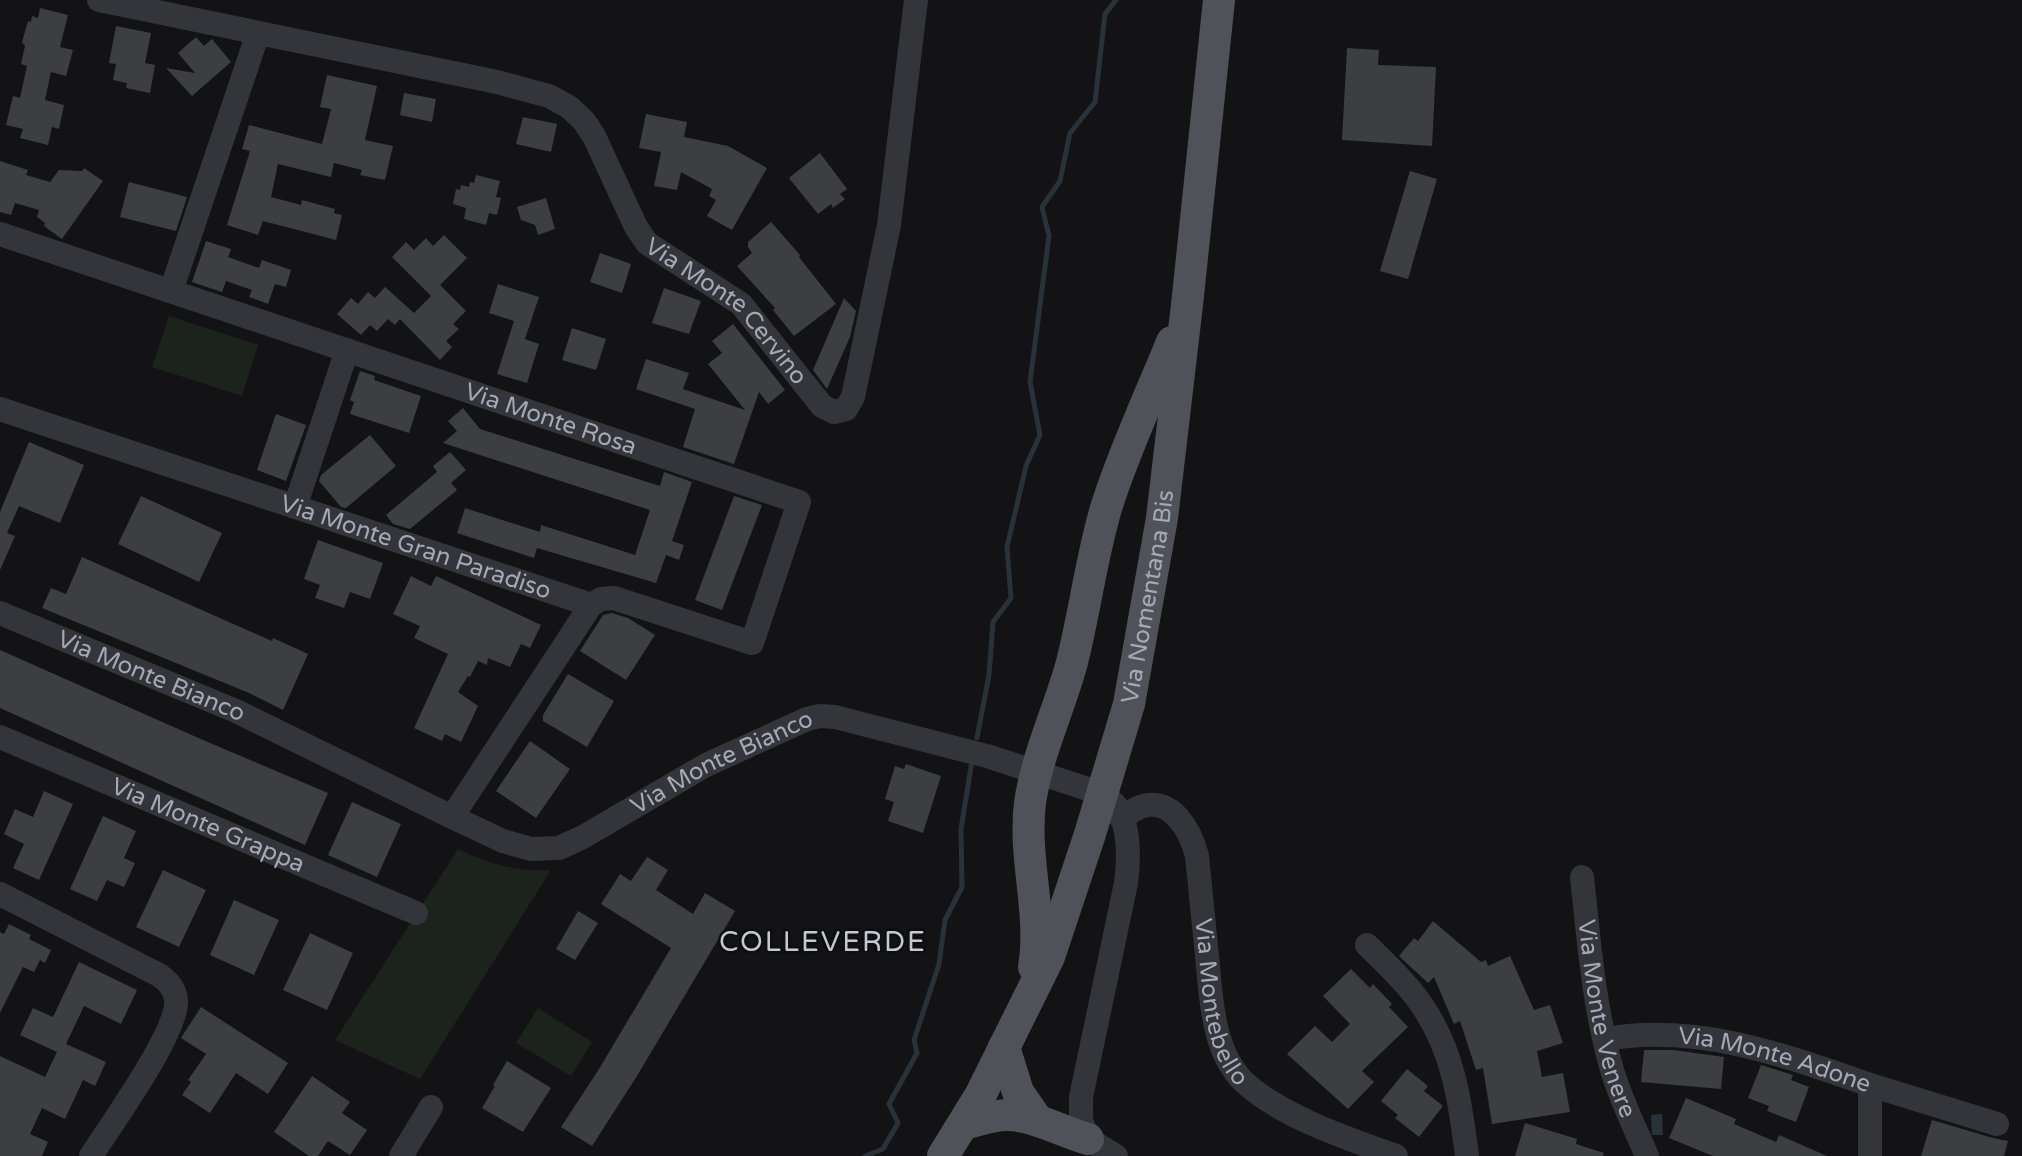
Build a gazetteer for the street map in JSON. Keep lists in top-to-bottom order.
{
  "streets": {
    "main road": ["Via Nomentana Bis"],
    "street": [
      "Via Monte Cervino",
      "Via Monte Rosa",
      "Via Monte Gran Paradiso",
      "Via Monte Bianco",
      "Via Monte Grappa",
      "Via Montebello",
      "Via Monte Venere",
      "Via Monte Adone"
    ]
  },
  "crossings": [
    ["Via Monte Rosa", "Via Monte Gran Paradiso"],
    ["Via Monte Bianco", "Via Montebello"],
    ["Via Monte Venere", "Via Monte Adone"]
  ],
  "districts": ["COLLEVERDE"]
}
